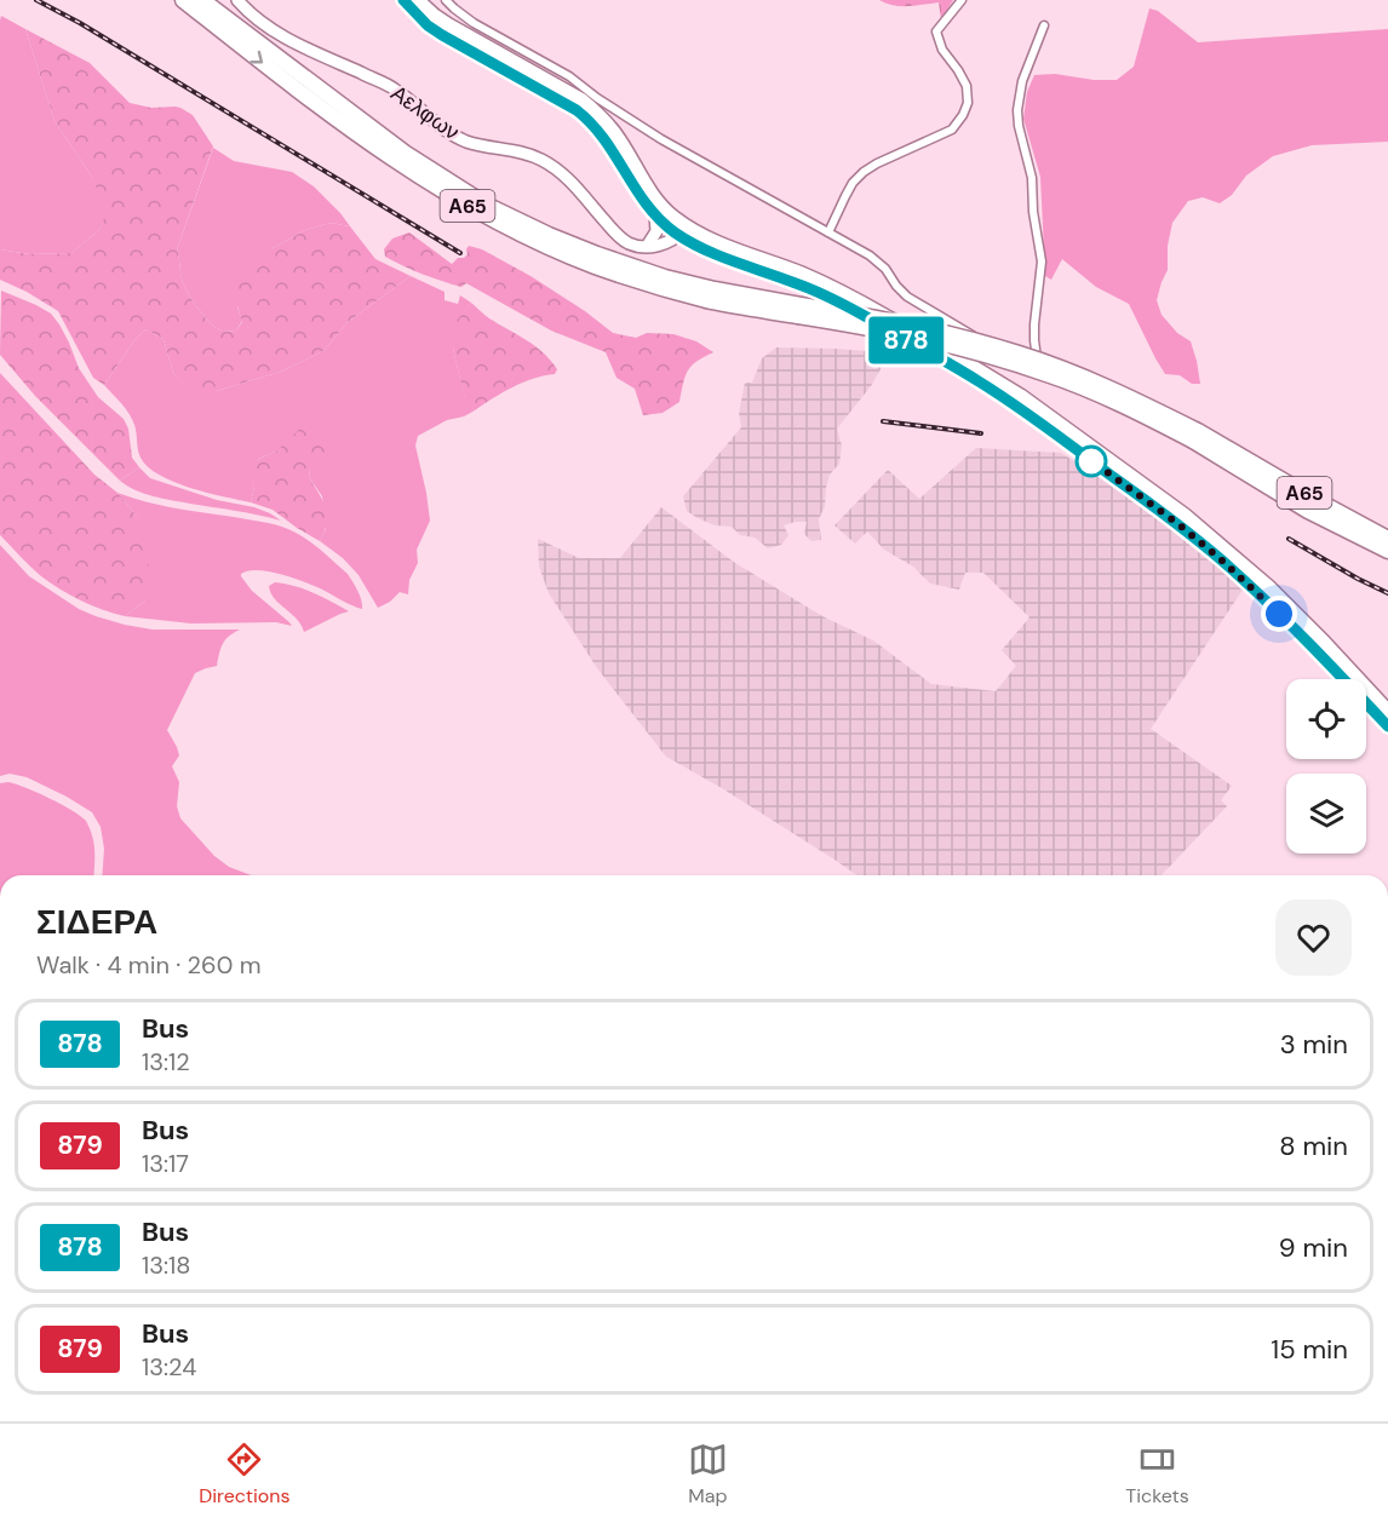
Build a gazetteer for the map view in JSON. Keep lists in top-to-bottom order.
{
  "streets": {
    "highway": ["Α65"],
    "main road": ["Αελφων"]
  },
  "lines": ["bus line 878"],
  "page": {
    "on_map": "878",
    "heading": ["ΣΙΔΕΡΑ", "Walk · 4 min · 260 m"],
    "list": [
      {
        "mark": "878",
        "name": "Bus",
        "note": "13:12",
        "value": "3 min"
      },
      {
        "mark": "879",
        "name": "Bus",
        "note": "13:17",
        "value": "8 min"
      },
      {
        "mark": "878",
        "name": "Bus",
        "note": "13:18",
        "value": "9 min"
      },
      {
        "mark": "879",
        "name": "Bus",
        "note": "13:24",
        "value": "15 min"
      }
    ],
    "tabs": ["Directions", "Map", "Tickets"]
  }
}
